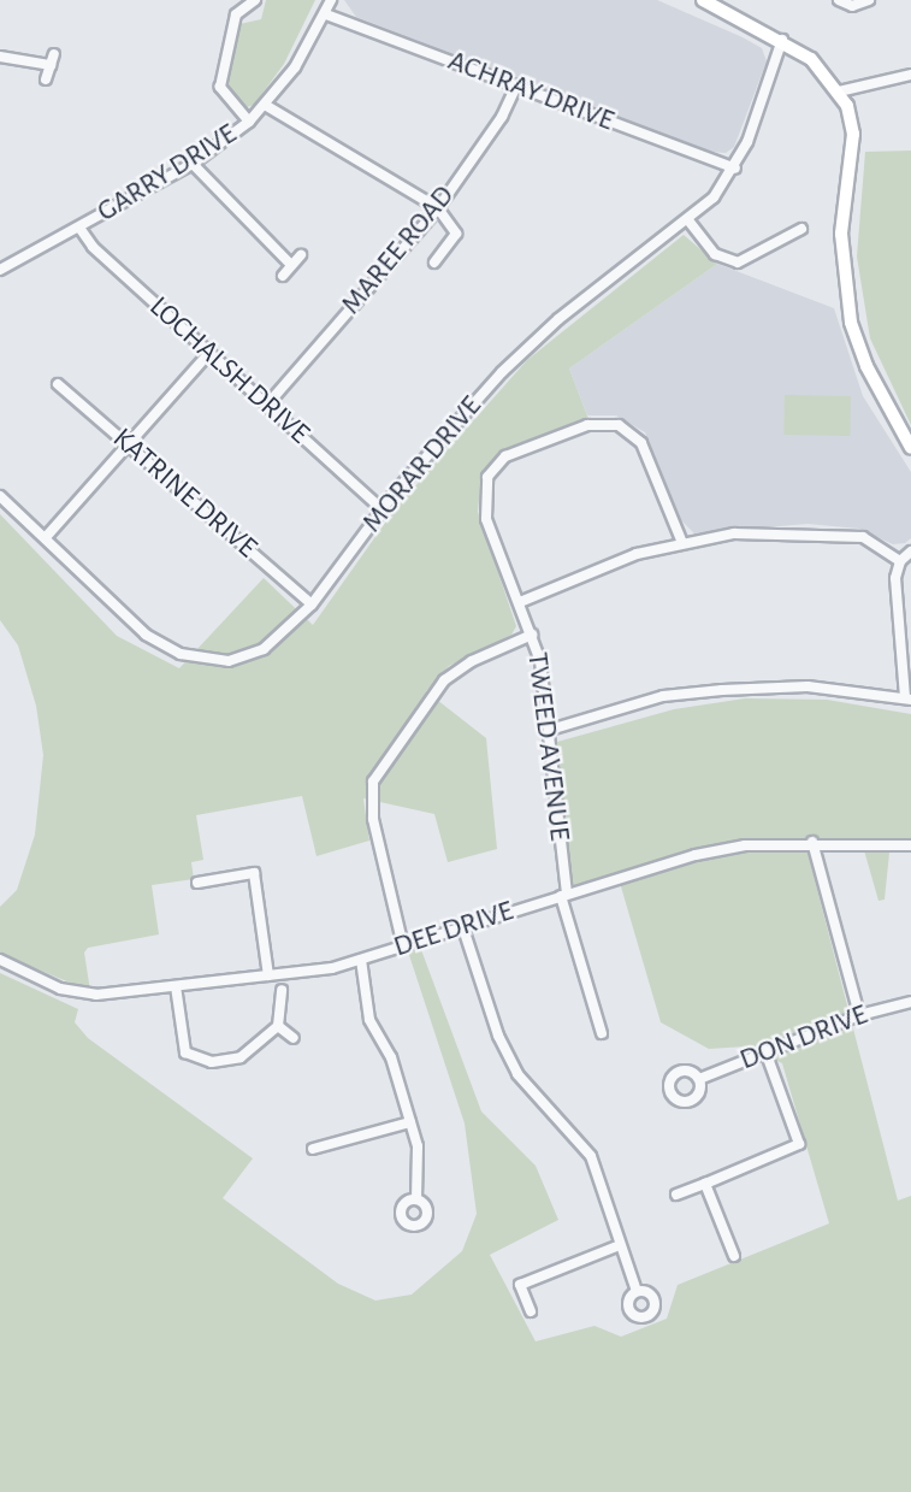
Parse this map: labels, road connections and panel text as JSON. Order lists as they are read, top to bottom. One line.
{"streets":{"street":["ACHRAY DRIVE","GARRY DRIVE","MAREE ROAD","LOCHALSH DRIVE","MORAR DRIVE","KATRINE DRIVE","TWEED AVENUE","DEE DRIVE","DON DRIVE"]},"crossings":[["ACHRAY DRIVE","GARRY DRIVE"],["ACHRAY DRIVE","MAREE ROAD"],["ACHRAY DRIVE","MORAR DRIVE"],["GARRY DRIVE","LOCHALSH DRIVE"],["MAREE ROAD","LOCHALSH DRIVE"],["LOCHALSH DRIVE","MORAR DRIVE"],["MORAR DRIVE","KATRINE DRIVE"],["TWEED AVENUE","DEE DRIVE"]]}
